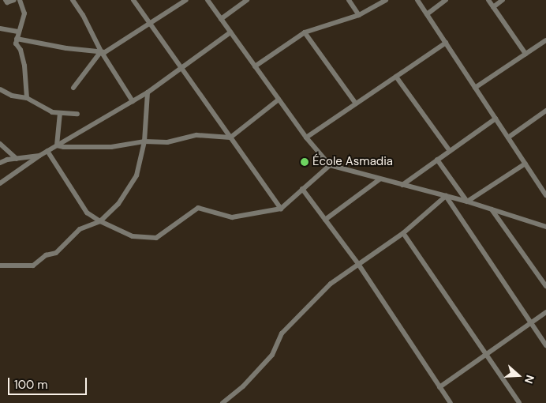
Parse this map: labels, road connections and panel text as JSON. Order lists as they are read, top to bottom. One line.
{"places":["École Asmadia"],"scale_bar":"100 m","north":"right"}
